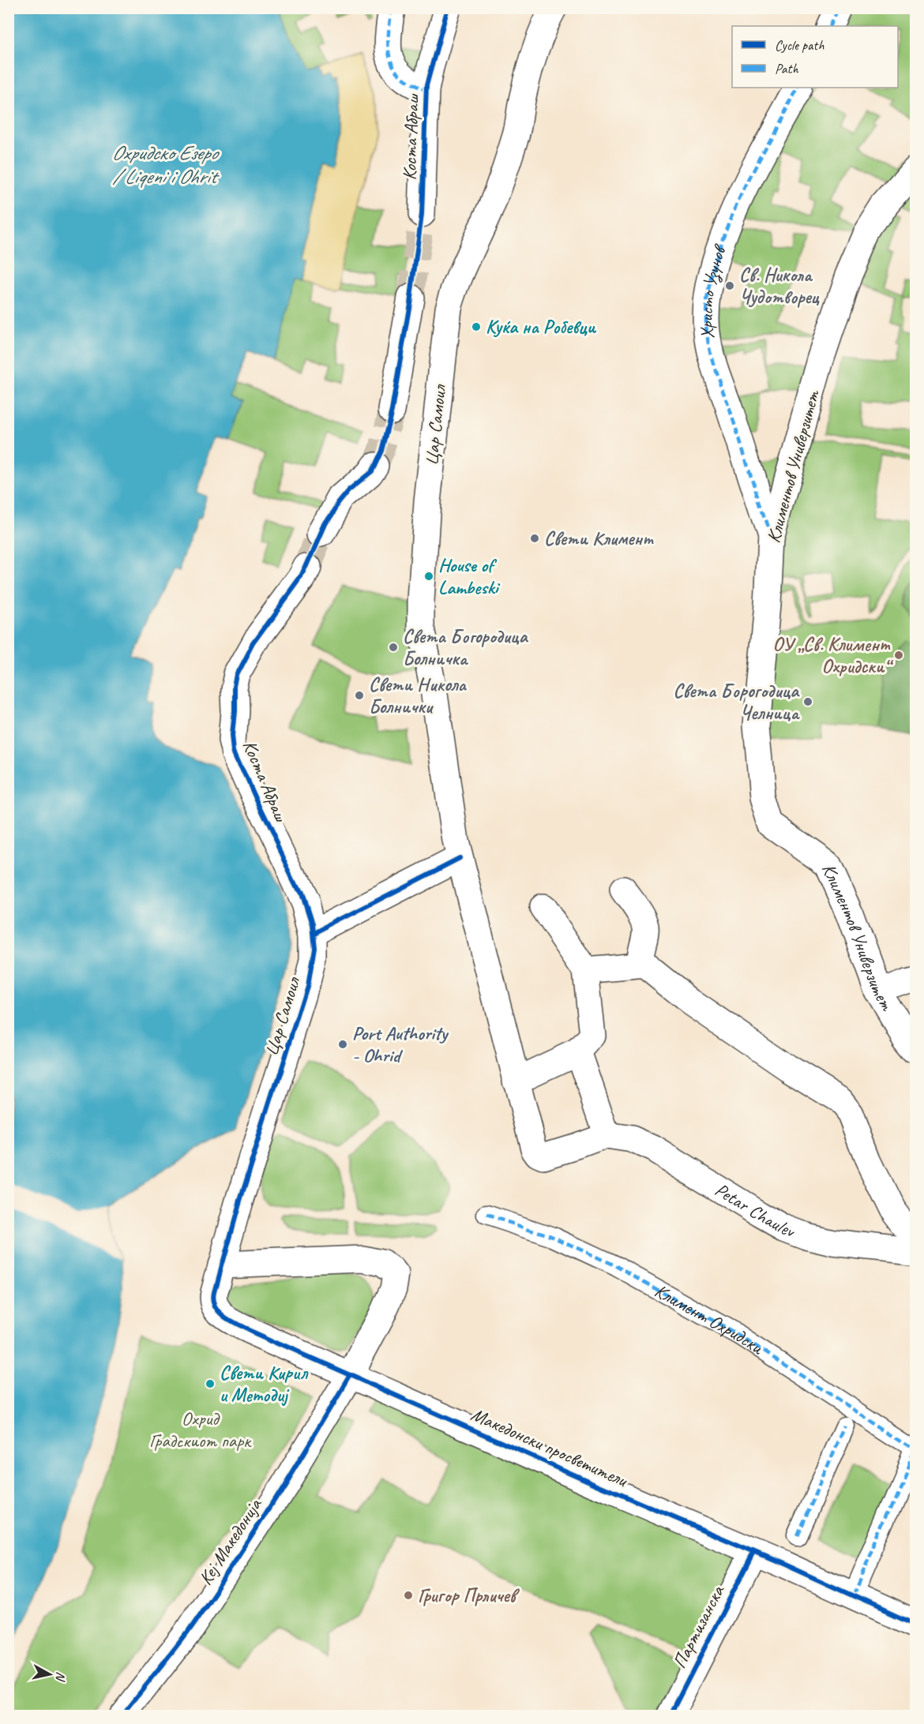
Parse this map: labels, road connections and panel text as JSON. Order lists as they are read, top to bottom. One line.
{"streets":{"street":["Коста Абраш","Христо Узунов","Цар Самоил","Климентов Универзитет","Petar Chaulev","Климент Охридски","Македонски просветители","Кеј Македонија","Партизанска"]},"crossings":[["Коста Абраш","Цар Самоил"],["Христо Узунов","Климентов Универзитет"],["Цар Самоил","Petar Chaulev"],["Цар Самоил","Македонски просветители"],["Македонски просветители","Кеј Македонија"],["Македонски просветители","Партизанска"]],"water":["Охридско Езеро / Liqeni i Ohrit"],"parks":["Охрид Градскиот парк"],"places":["Св. Никола Чудотворец","Куќа на Робевци","Свети Климент","House of Lambeski","Света Богородица Болничка","ОУ „Св. Климент Охридски“","Свети Никола Болнички","Света Борогодица Челница","Port Authority - Ohrid","Свети Кирил и Методиј","Григор Прличев"],"legend":["Cycle path","Path"],"north":"right"}
